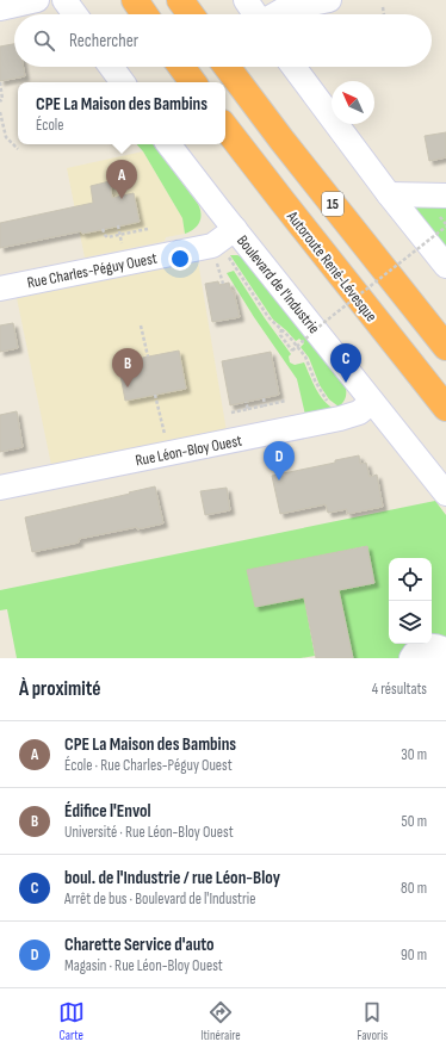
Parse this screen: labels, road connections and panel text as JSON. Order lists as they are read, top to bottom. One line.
{"streets":{"highway":["15","Autoroute René-Lévesque"],"street":["Rue Charles-Péguy Ouest","Boulevard de l'Industrie","Rue Léon-Bloy Ouest"]},"crossings":[["Rue Charles-Péguy Ouest","Boulevard de l'Industrie"],["Boulevard de l'Industrie","Rue Léon-Bloy Ouest"]],"north":"top left","page":{"search":"Rechercher","popup":["CPE La Maison des Bambins","École"],"pins":["A","C","B","D"],"heading":["À proximité","4 résultats"],"list":[{"mark":"A","name":"CPE La Maison des Bambins","note":"École · Rue Charles-Péguy Ouest","value":"30 m"},{"mark":"B","name":"Édifice l'Envol","note":"Université · Rue Léon-Bloy Ouest","value":"50 m"},{"mark":"C","name":"boul. de l'Industrie / rue Léon-Bloy","note":"Arrêt de bus · Boulevard de l'Industrie","value":"80 m"},{"mark":"D","name":"Charette Service d'auto","note":"Magasin · Rue Léon-Bloy Ouest","value":"90 m"}],"nav":["Carte","Itinéraire","Favoris"]}}
